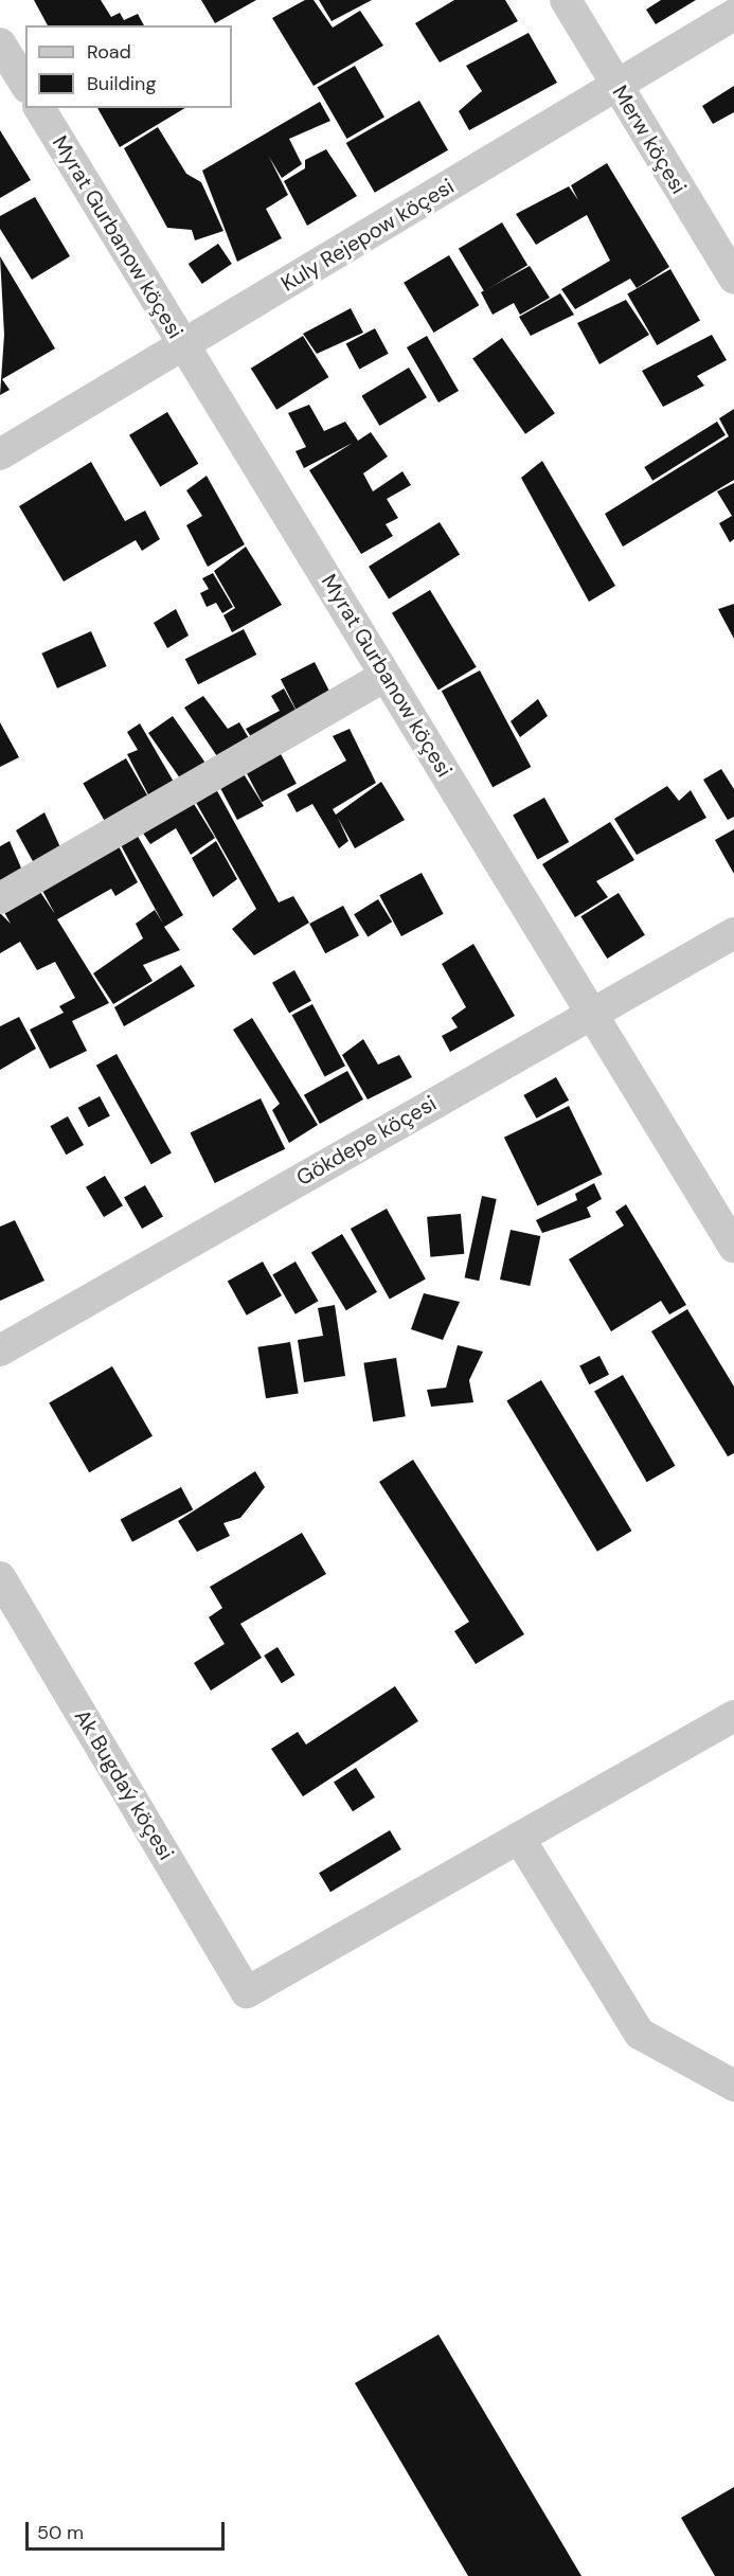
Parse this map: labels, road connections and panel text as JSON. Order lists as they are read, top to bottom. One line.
{"streets":{"street":["Merw köçesi","Kuly Rejepow köçesi","Myrat Gurbanow köçesi","Gökdepe köçesi","Ak Bugdaý köçesi"]},"crossings":[["Merw köçesi","Kuly Rejepow köçesi"],["Kuly Rejepow köçesi","Myrat Gurbanow köçesi"],["Myrat Gurbanow köçesi","Gökdepe köçesi"]],"legend":["Road","Building"],"scale_bar":"50 m"}
